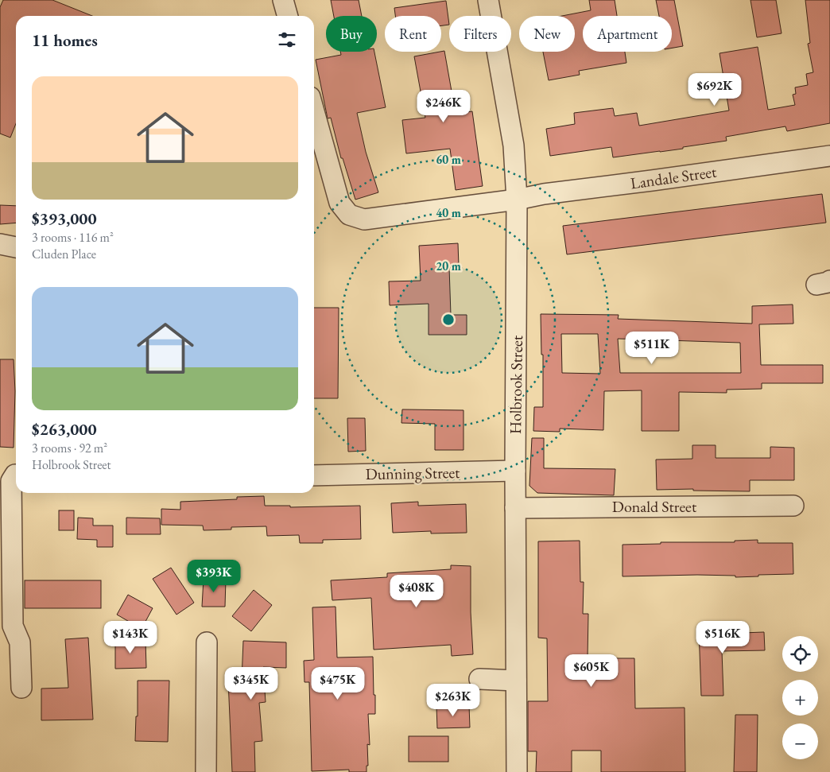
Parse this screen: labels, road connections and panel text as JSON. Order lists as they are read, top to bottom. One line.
{"streets":{"street":["Landale Street","Holbrook Street","Dunning Street","Donald Street"]},"crossings":[["Landale Street","Holbrook Street"],["Holbrook Street","Dunning Street"],["Holbrook Street","Donald Street"]],"page":{"chip":["Buy","Rent","Filters","New","Apartment"],"heading":"11 homes","list":[{"name":"$393,000","note":"3 rooms · 116 m² · Cluden Place"},{"name":"$263,000","note":"3 rooms · 92 m² · Holbrook Street"}],"price":["$692K","$246K","$511K","$393K","$408K","$143K","$516K","$605K","$345K","$475K","$263K"],"map_buttons":["+","−"]},"rings":["60 m","40 m","20 m"]}
